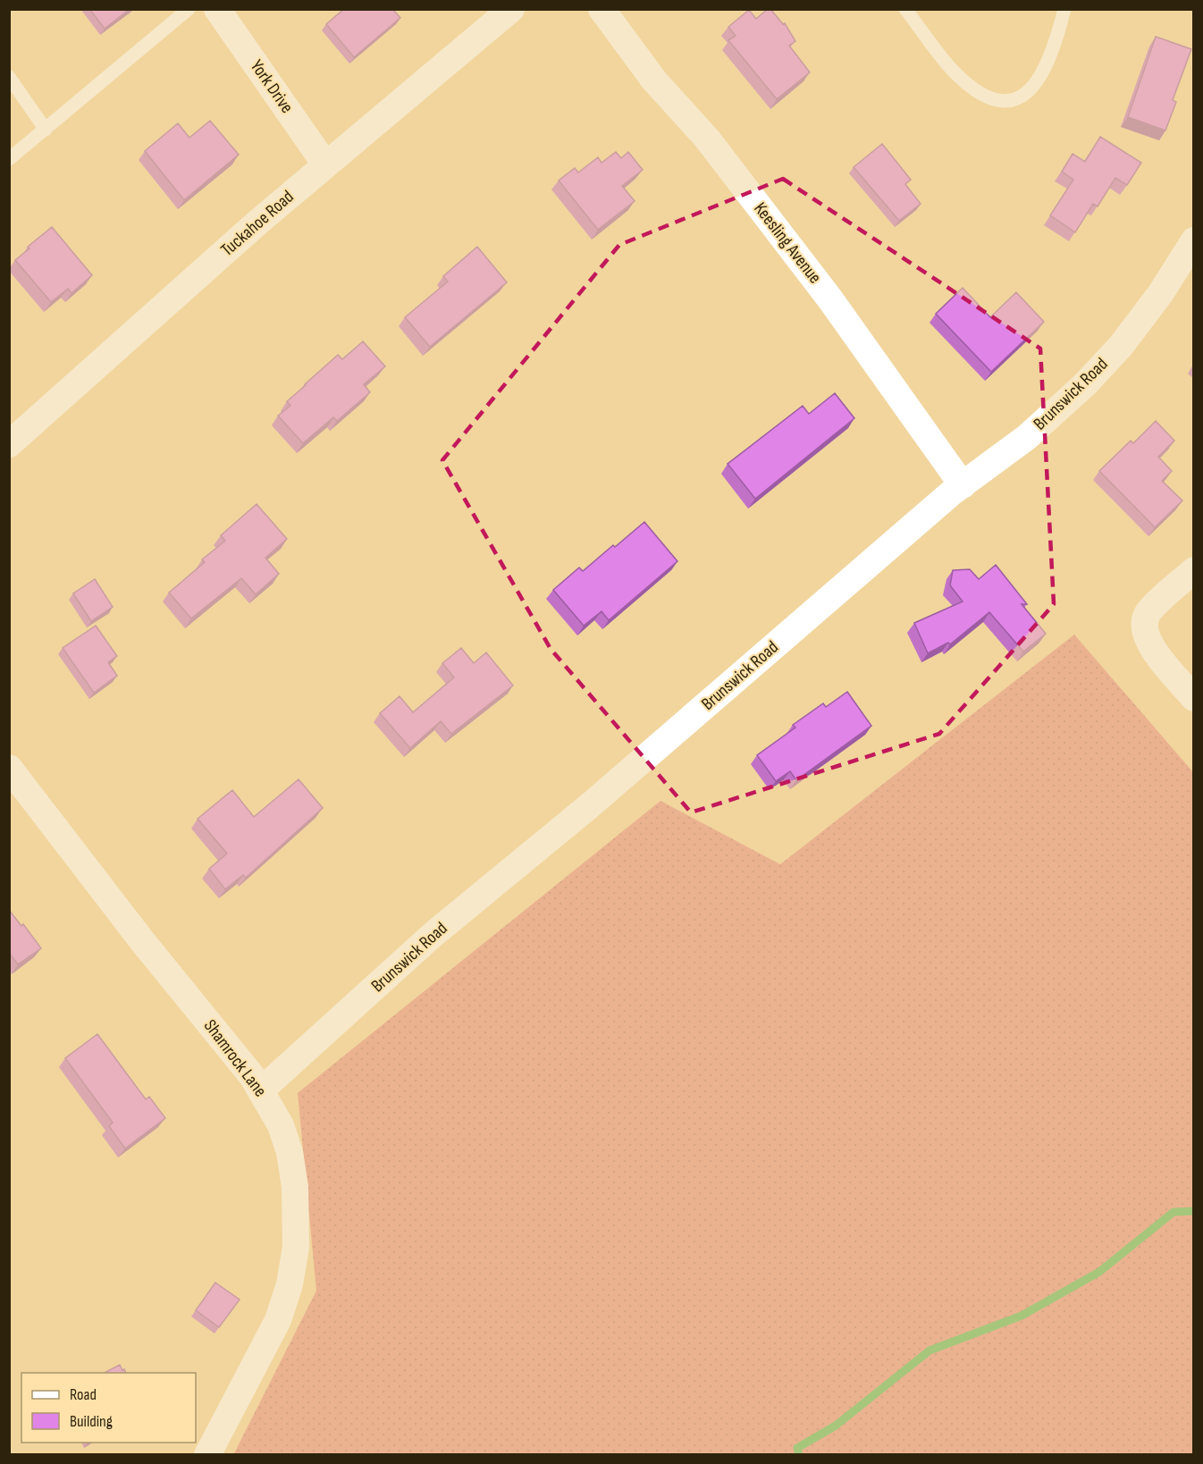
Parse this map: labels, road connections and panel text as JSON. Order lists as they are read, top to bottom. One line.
{"streets":{"street":["York Drive","Tuckahoe Road","Keesling Avenue","Brunswick Road","Shamrock Lane"]},"crossings":[["York Drive","Tuckahoe Road"],["Keesling Avenue","Brunswick Road"],["Brunswick Road","Shamrock Lane"]],"legend":["Road","Building"]}
